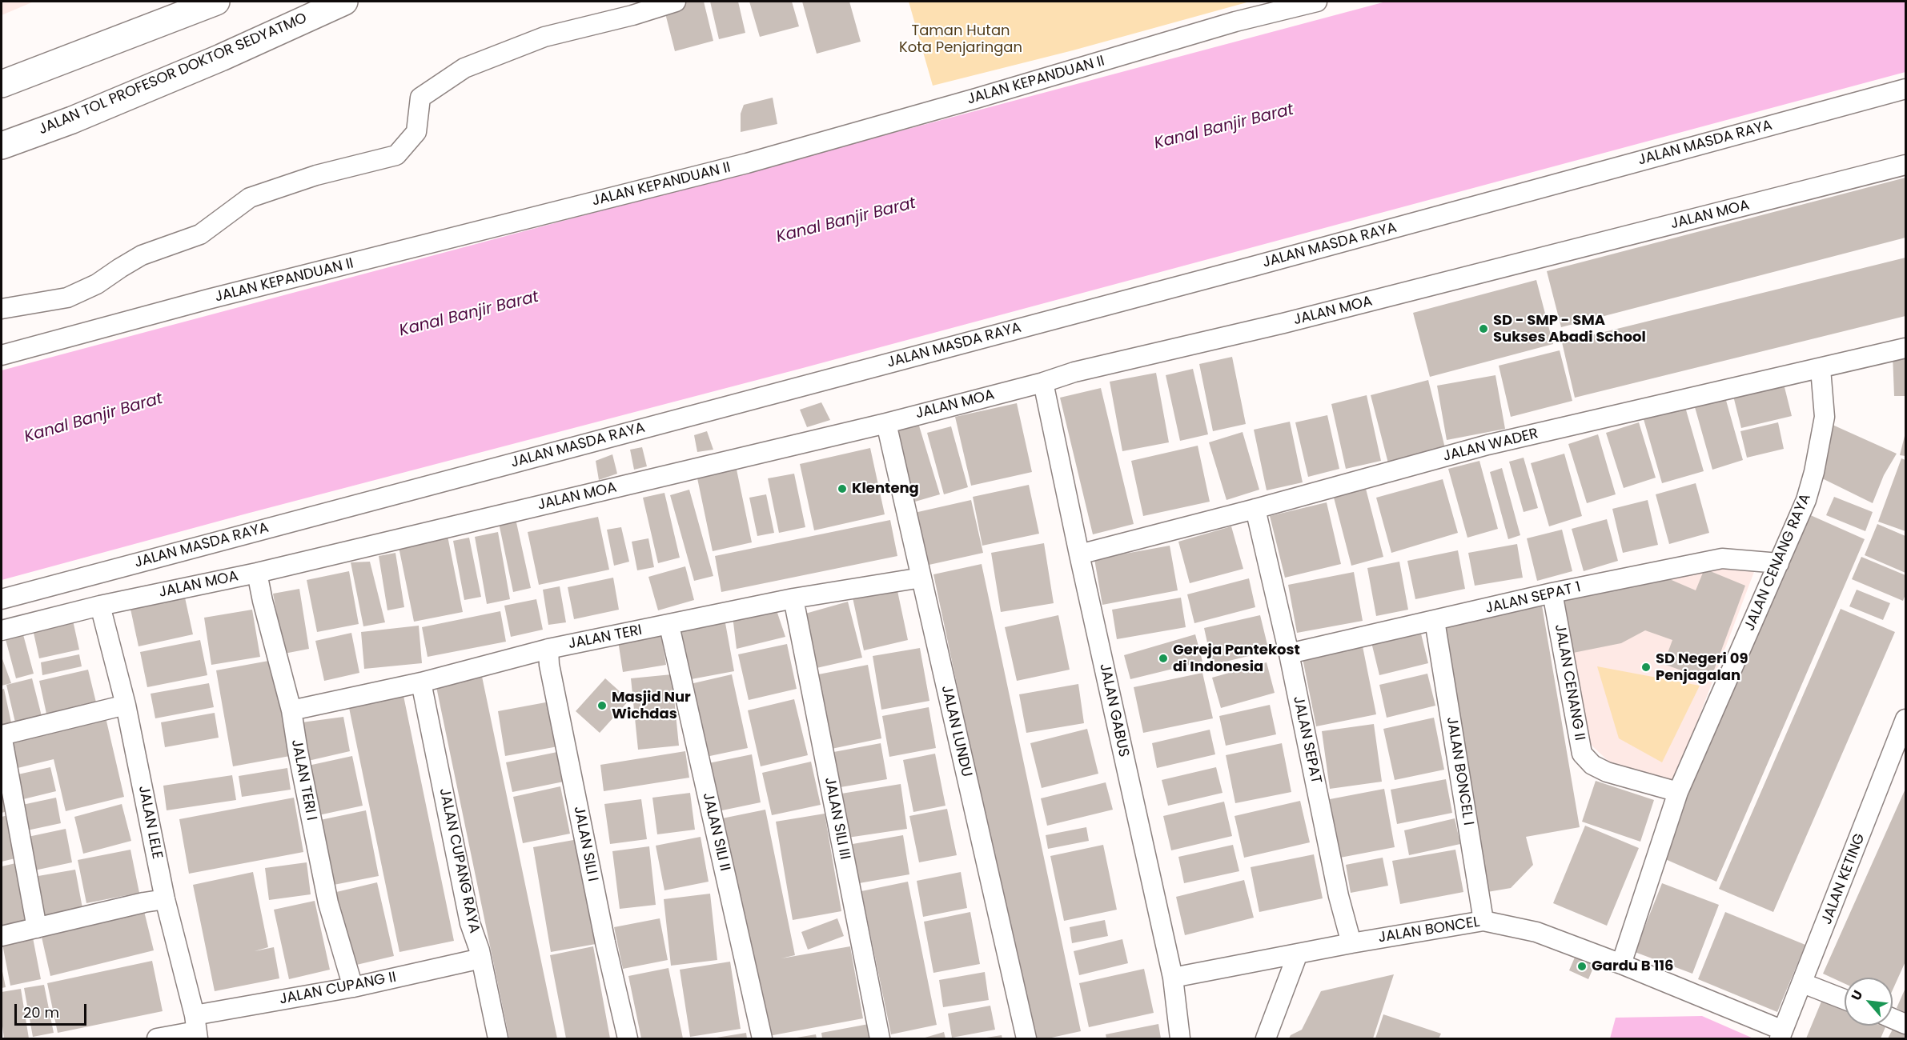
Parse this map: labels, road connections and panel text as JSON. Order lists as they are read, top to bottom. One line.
{"streets":{"highway":["JALAN TOL PROFESOR DOKTOR SEDYATMO"],"street":["JALAN KEPANDUAN II","JALAN MASDA RAYA","JALAN MOA","JALAN WADER","JALAN CENANG RAYA","JALAN SEPAT 1","JALAN TERI","JALAN CENANG II","JALAN GABUS","JALAN LUNDU","JALAN SEPAT","JALAN BONCEL I","JALAN TERI I","JALAN SILI III","JALAN LELE","JALAN SILI II","JALAN SILI I","JALAN CUPANG RAYA","JALAN KETING","JALAN BONCEL","JALAN CUPANG II"]},"crossings":[["JALAN MOA","JALAN GABUS"],["JALAN MOA","JALAN LUNDU"],["JALAN MOA","JALAN TERI I"],["JALAN MOA","JALAN LELE"],["JALAN WADER","JALAN CENANG RAYA"],["JALAN WADER","JALAN GABUS"],["JALAN WADER","JALAN SEPAT"],["JALAN CENANG RAYA","JALAN SEPAT 1"],["JALAN CENANG RAYA","JALAN CENANG II"],["JALAN CENANG RAYA","JALAN BONCEL"],["JALAN SEPAT 1","JALAN CENANG II"],["JALAN SEPAT 1","JALAN SEPAT"],["JALAN SEPAT 1","JALAN BONCEL I"],["JALAN TERI","JALAN LUNDU"],["JALAN TERI","JALAN TERI I"],["JALAN TERI","JALAN SILI III"],["JALAN TERI","JALAN SILI II"],["JALAN TERI","JALAN SILI I"],["JALAN TERI","JALAN CUPANG RAYA"],["JALAN GABUS","JALAN BONCEL"],["JALAN SEPAT","JALAN BONCEL"],["JALAN BONCEL I","JALAN BONCEL"],["JALAN TERI I","JALAN CUPANG II"],["JALAN LELE","JALAN CUPANG II"],["JALAN CUPANG RAYA","JALAN CUPANG II"],["JALAN KETING","JALAN BONCEL"]],"water":["Kanal Banjir Barat"],"parks":["Taman Hutan Kota Penjaringan"],"places":["SD - SMP - SMA Sukses Abadi School","Klenteng","Gereja Pantekost di Indonesia","SD Negeri 09 Penjagalan","Masjid Nur Wichdas","Gardu B 116"],"scale_bar":"20 m","north":"top left"}
